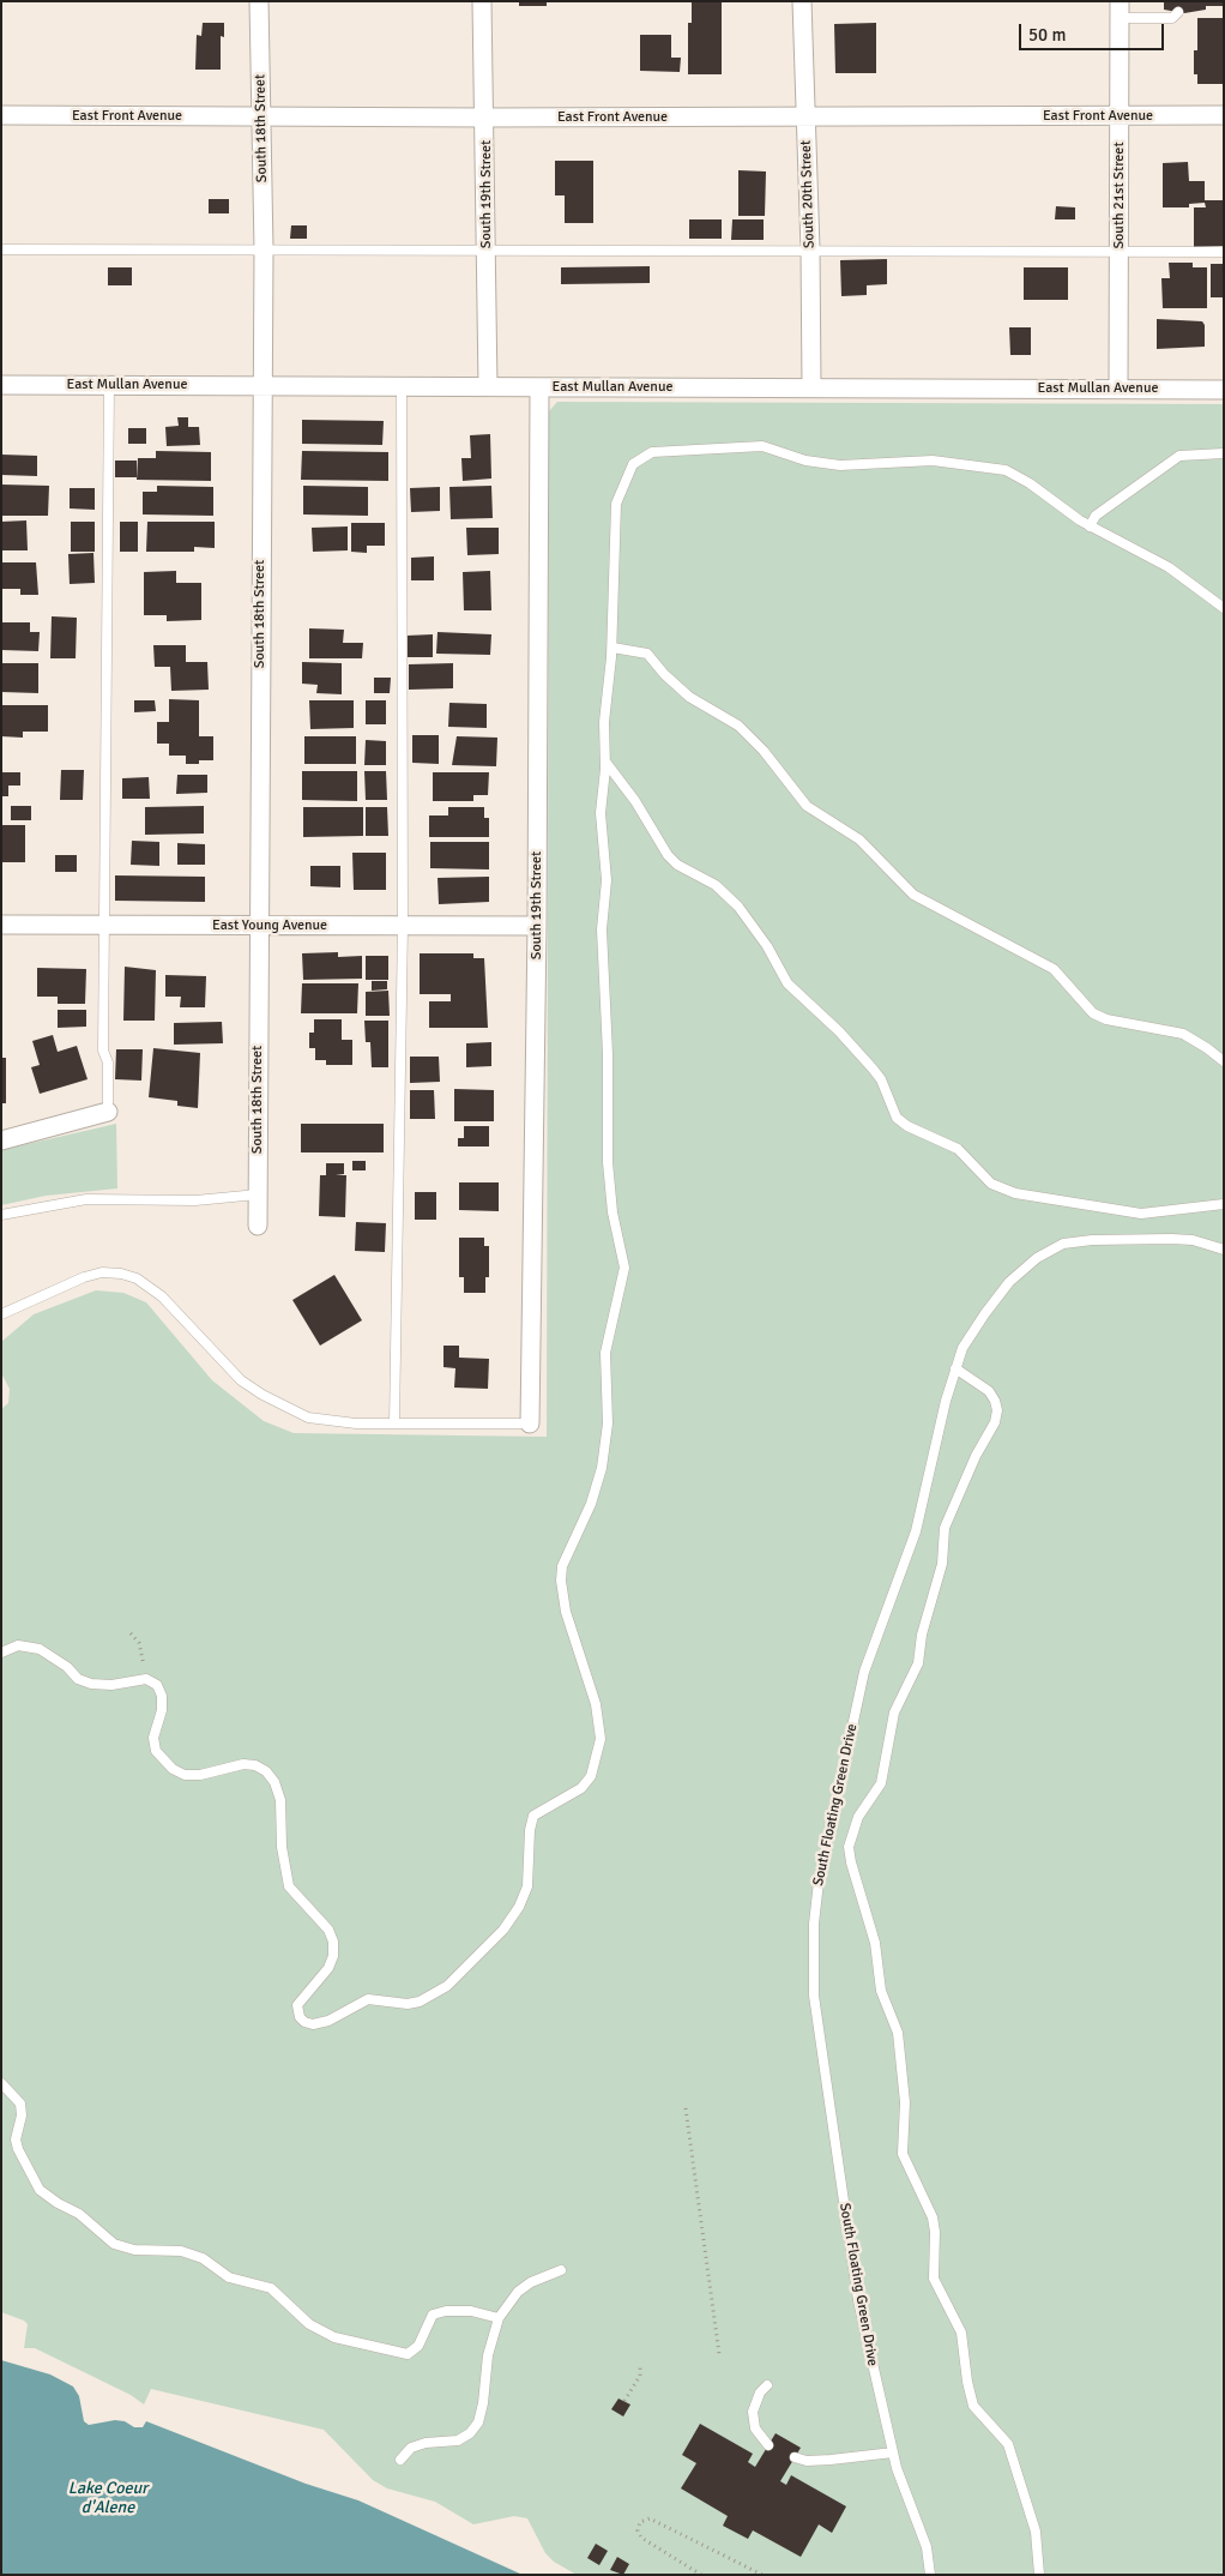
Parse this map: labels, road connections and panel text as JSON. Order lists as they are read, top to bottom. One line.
{"streets":{"street":["East Front Avenue","South 18th Street","South 19th Street","South 20th Street","South 21st Street","East Mullan Avenue","East Young Avenue"],"lane":["South Floating Green Drive"]},"crossings":[["East Front Avenue","South 18th Street"],["East Front Avenue","South 19th Street"],["East Front Avenue","South 20th Street"],["East Front Avenue","South 21st Street"],["South 18th Street","East Mullan Avenue"],["South 18th Street","East Young Avenue"],["South 19th Street","East Mullan Avenue"],["South 19th Street","East Young Avenue"],["South 20th Street","East Mullan Avenue"],["South 21st Street","East Mullan Avenue"]],"water":["Lake Coeur d'Alene"],"scale_bar":"50 m"}
